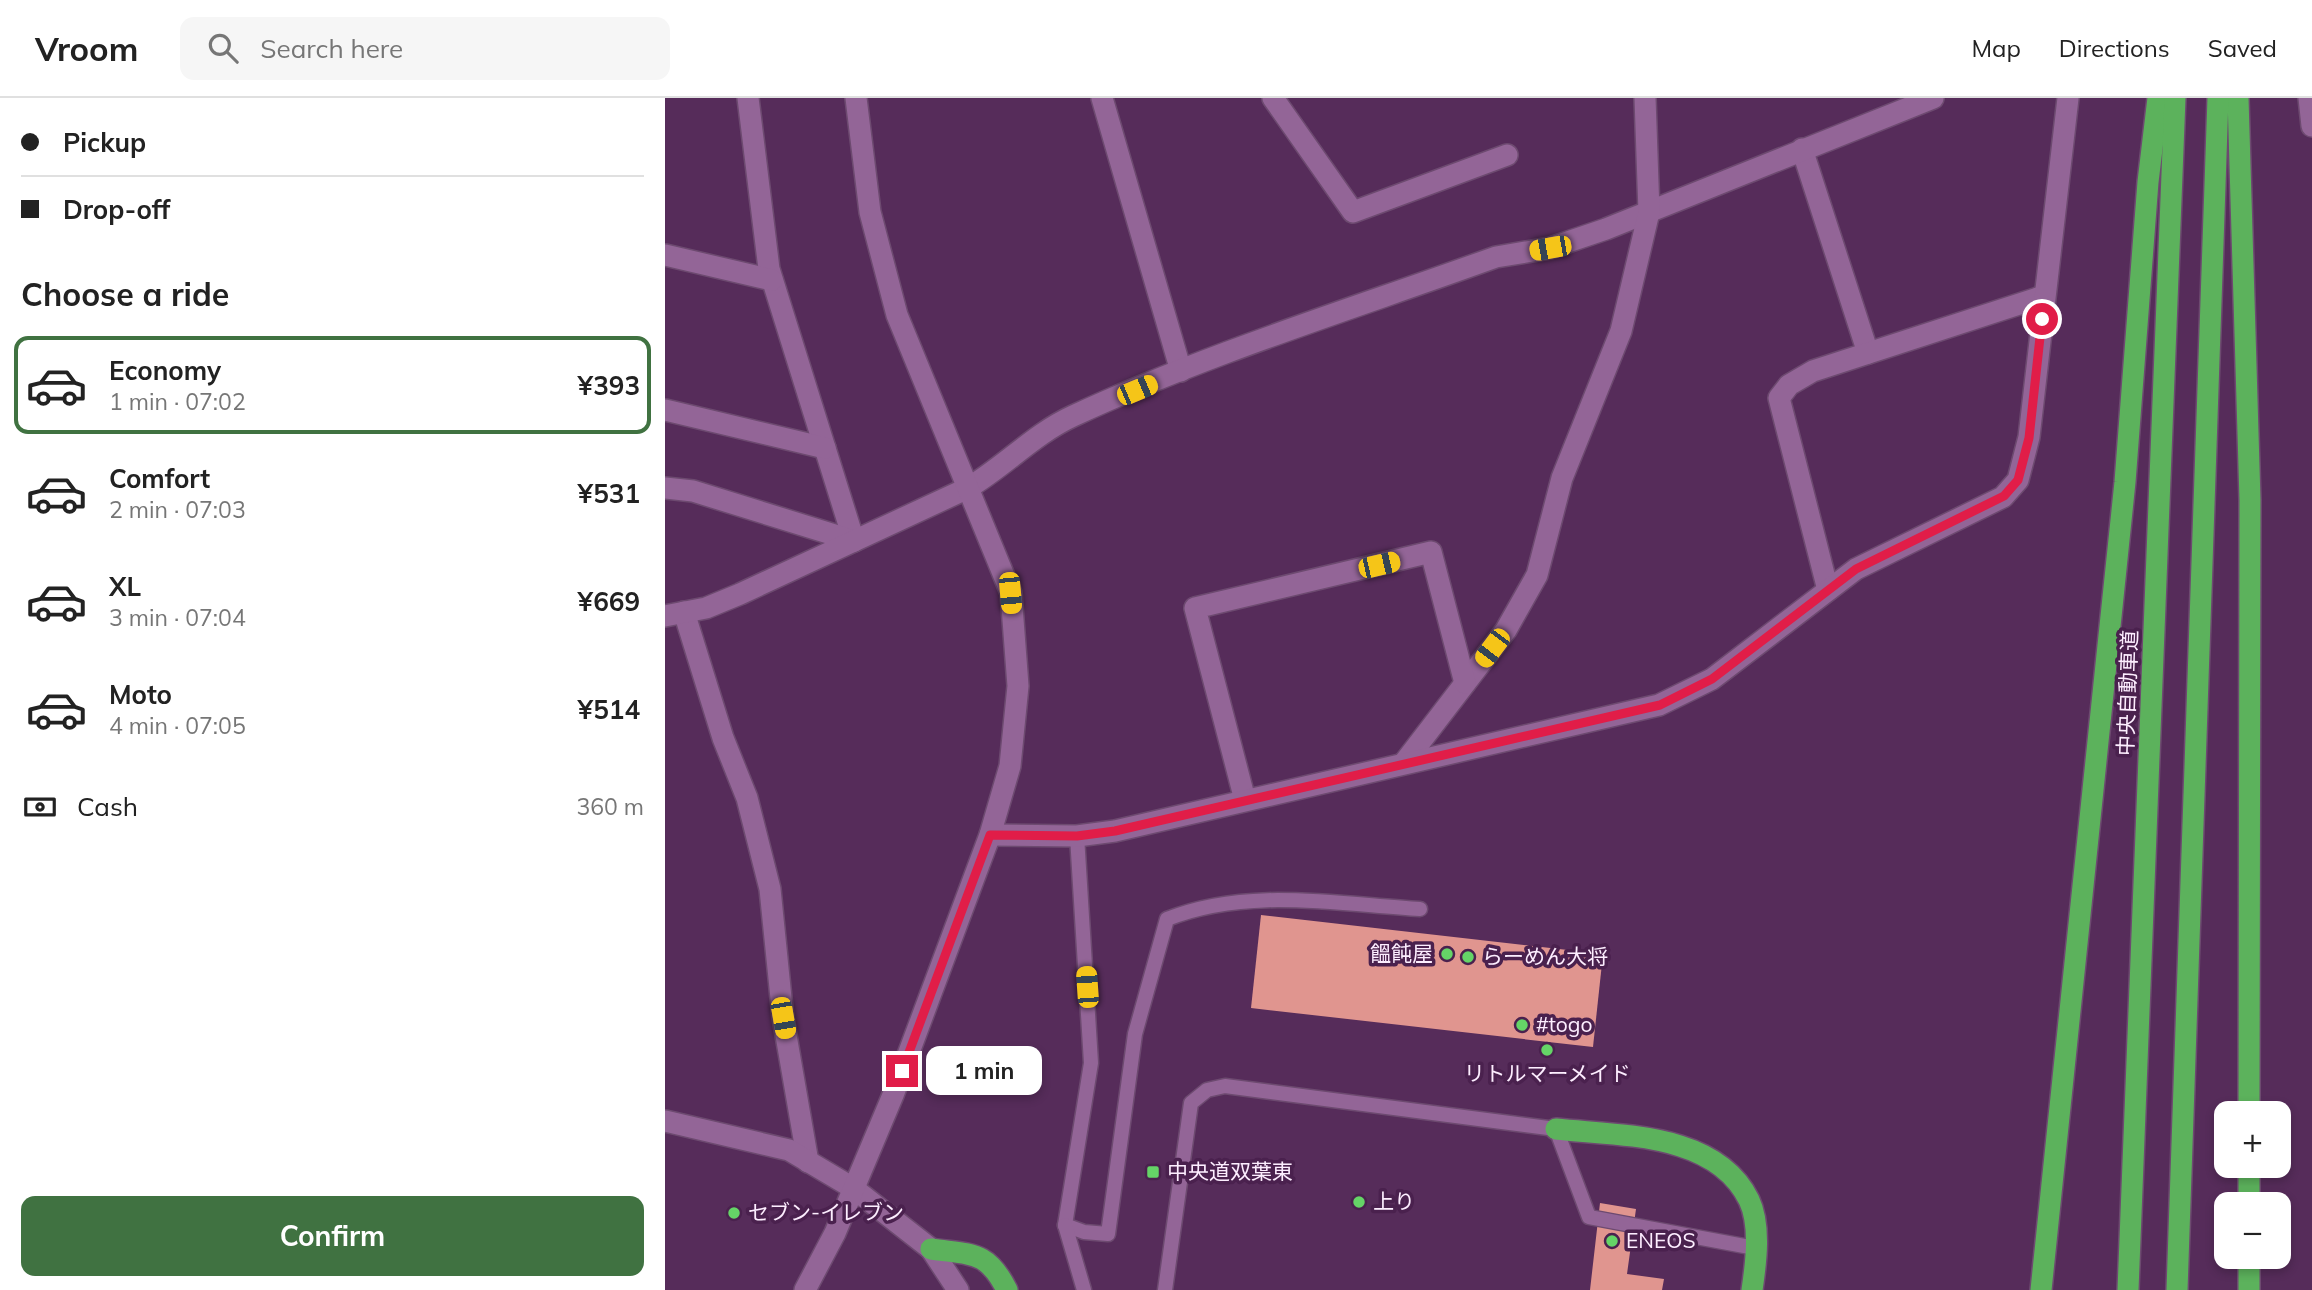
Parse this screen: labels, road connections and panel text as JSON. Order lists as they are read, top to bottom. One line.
{"streets":{"highway":["中央自動車道"]},"places":{"other":["饂飩屋","らーめん大将","#togo","リトルマーメイド","上り","セブン-イレブン","ENEOS"],"transit":["中央道双葉東"]},"page":{"header":"Vroom","search":"Search here","nav":["Map","Directions","Saved"],"banner":["Pickup","Drop-off"],"heading":"Choose a ride","list":[{"name":"Economy","note":"1 min · 07:02","value":"¥393"},{"name":"Comfort","note":"2 min · 07:03","value":"¥531"},{"name":"XL","note":"3 min · 07:04","value":"¥669"},{"name":"Moto","note":"4 min · 07:05","value":"¥514"}],"pay":["Cash","360 m"],"bubble":"1 min","map_buttons":["+","−"],"buttons":"Confirm"}}
